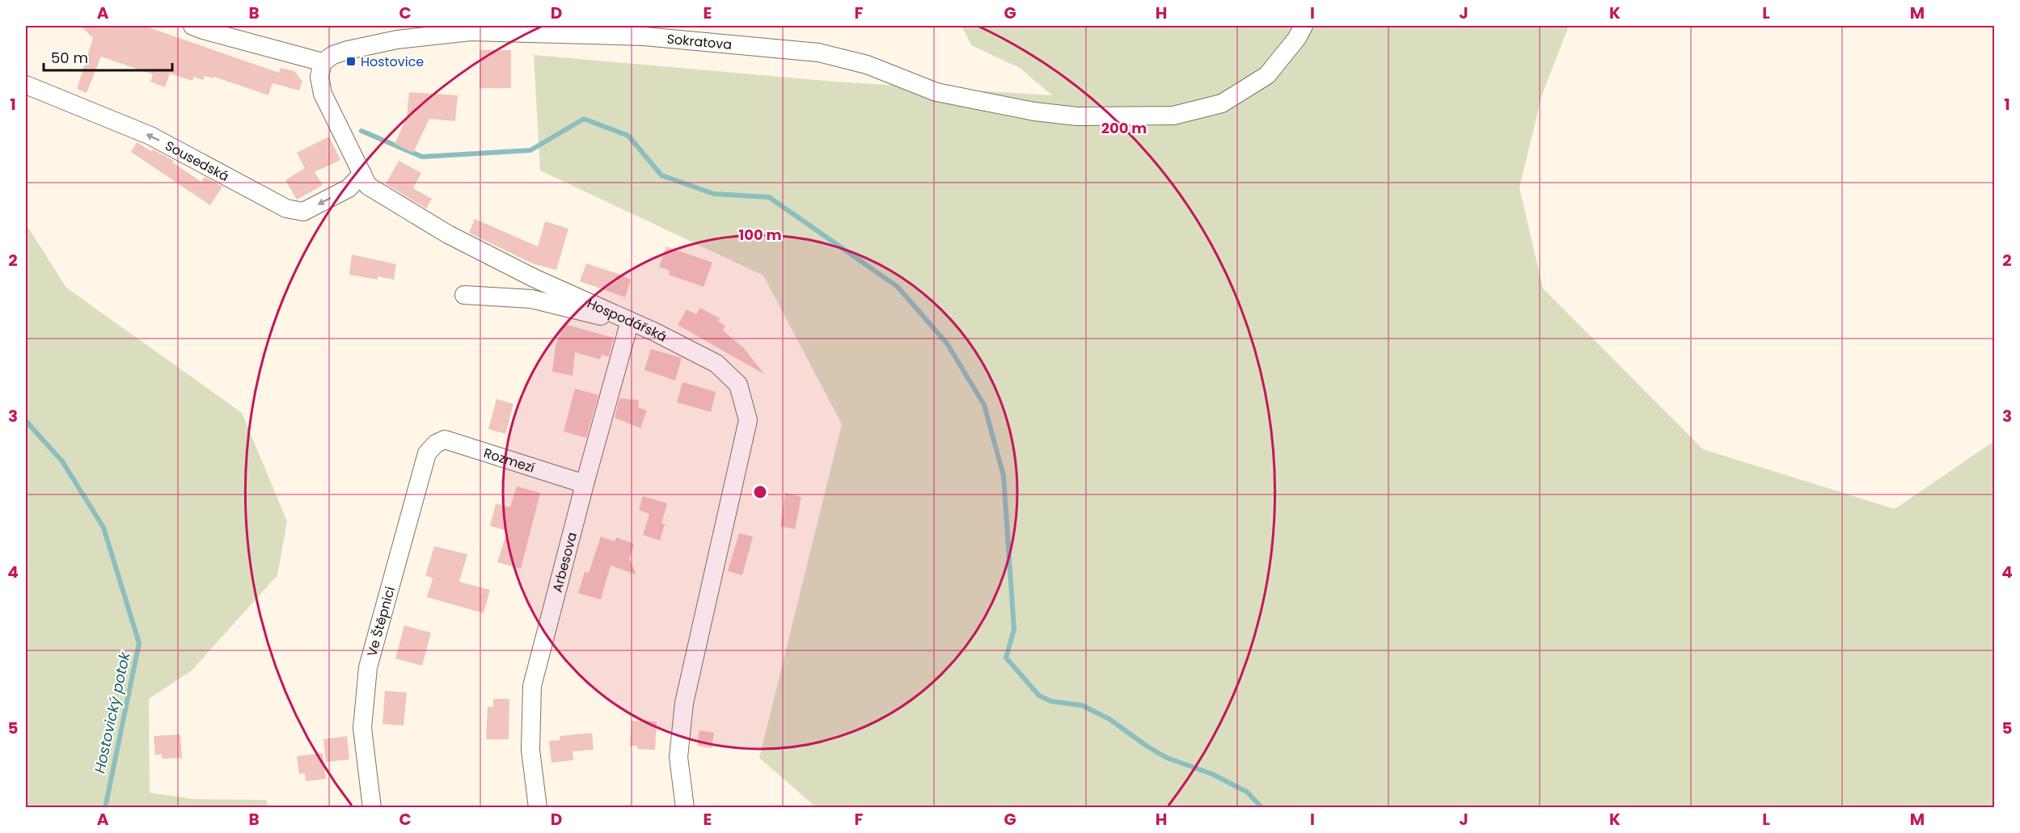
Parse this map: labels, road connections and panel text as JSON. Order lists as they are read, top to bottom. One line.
{"streets":{"street":["Sokratova","Sousedská","Hospodářská","Rozmezí","Arbesova","Ve Štěpnici"]},"crossings":[["Sokratova","Hospodářská"],["Sousedská","Hospodářská"],["Hospodářská","Arbesova"],["Rozmezí","Arbesova"],["Rozmezí","Ve Štěpnici"]],"water":["Hostovický potok"],"places":{"transit":["Hostovice"]},"scale_bar":"50 m","grid":{"columns":["A","B","C","D","E","F","G","H","I","J","K","L","M"],"rows":["1","2","3","4","5"]},"rings":["200 m","100 m"]}
